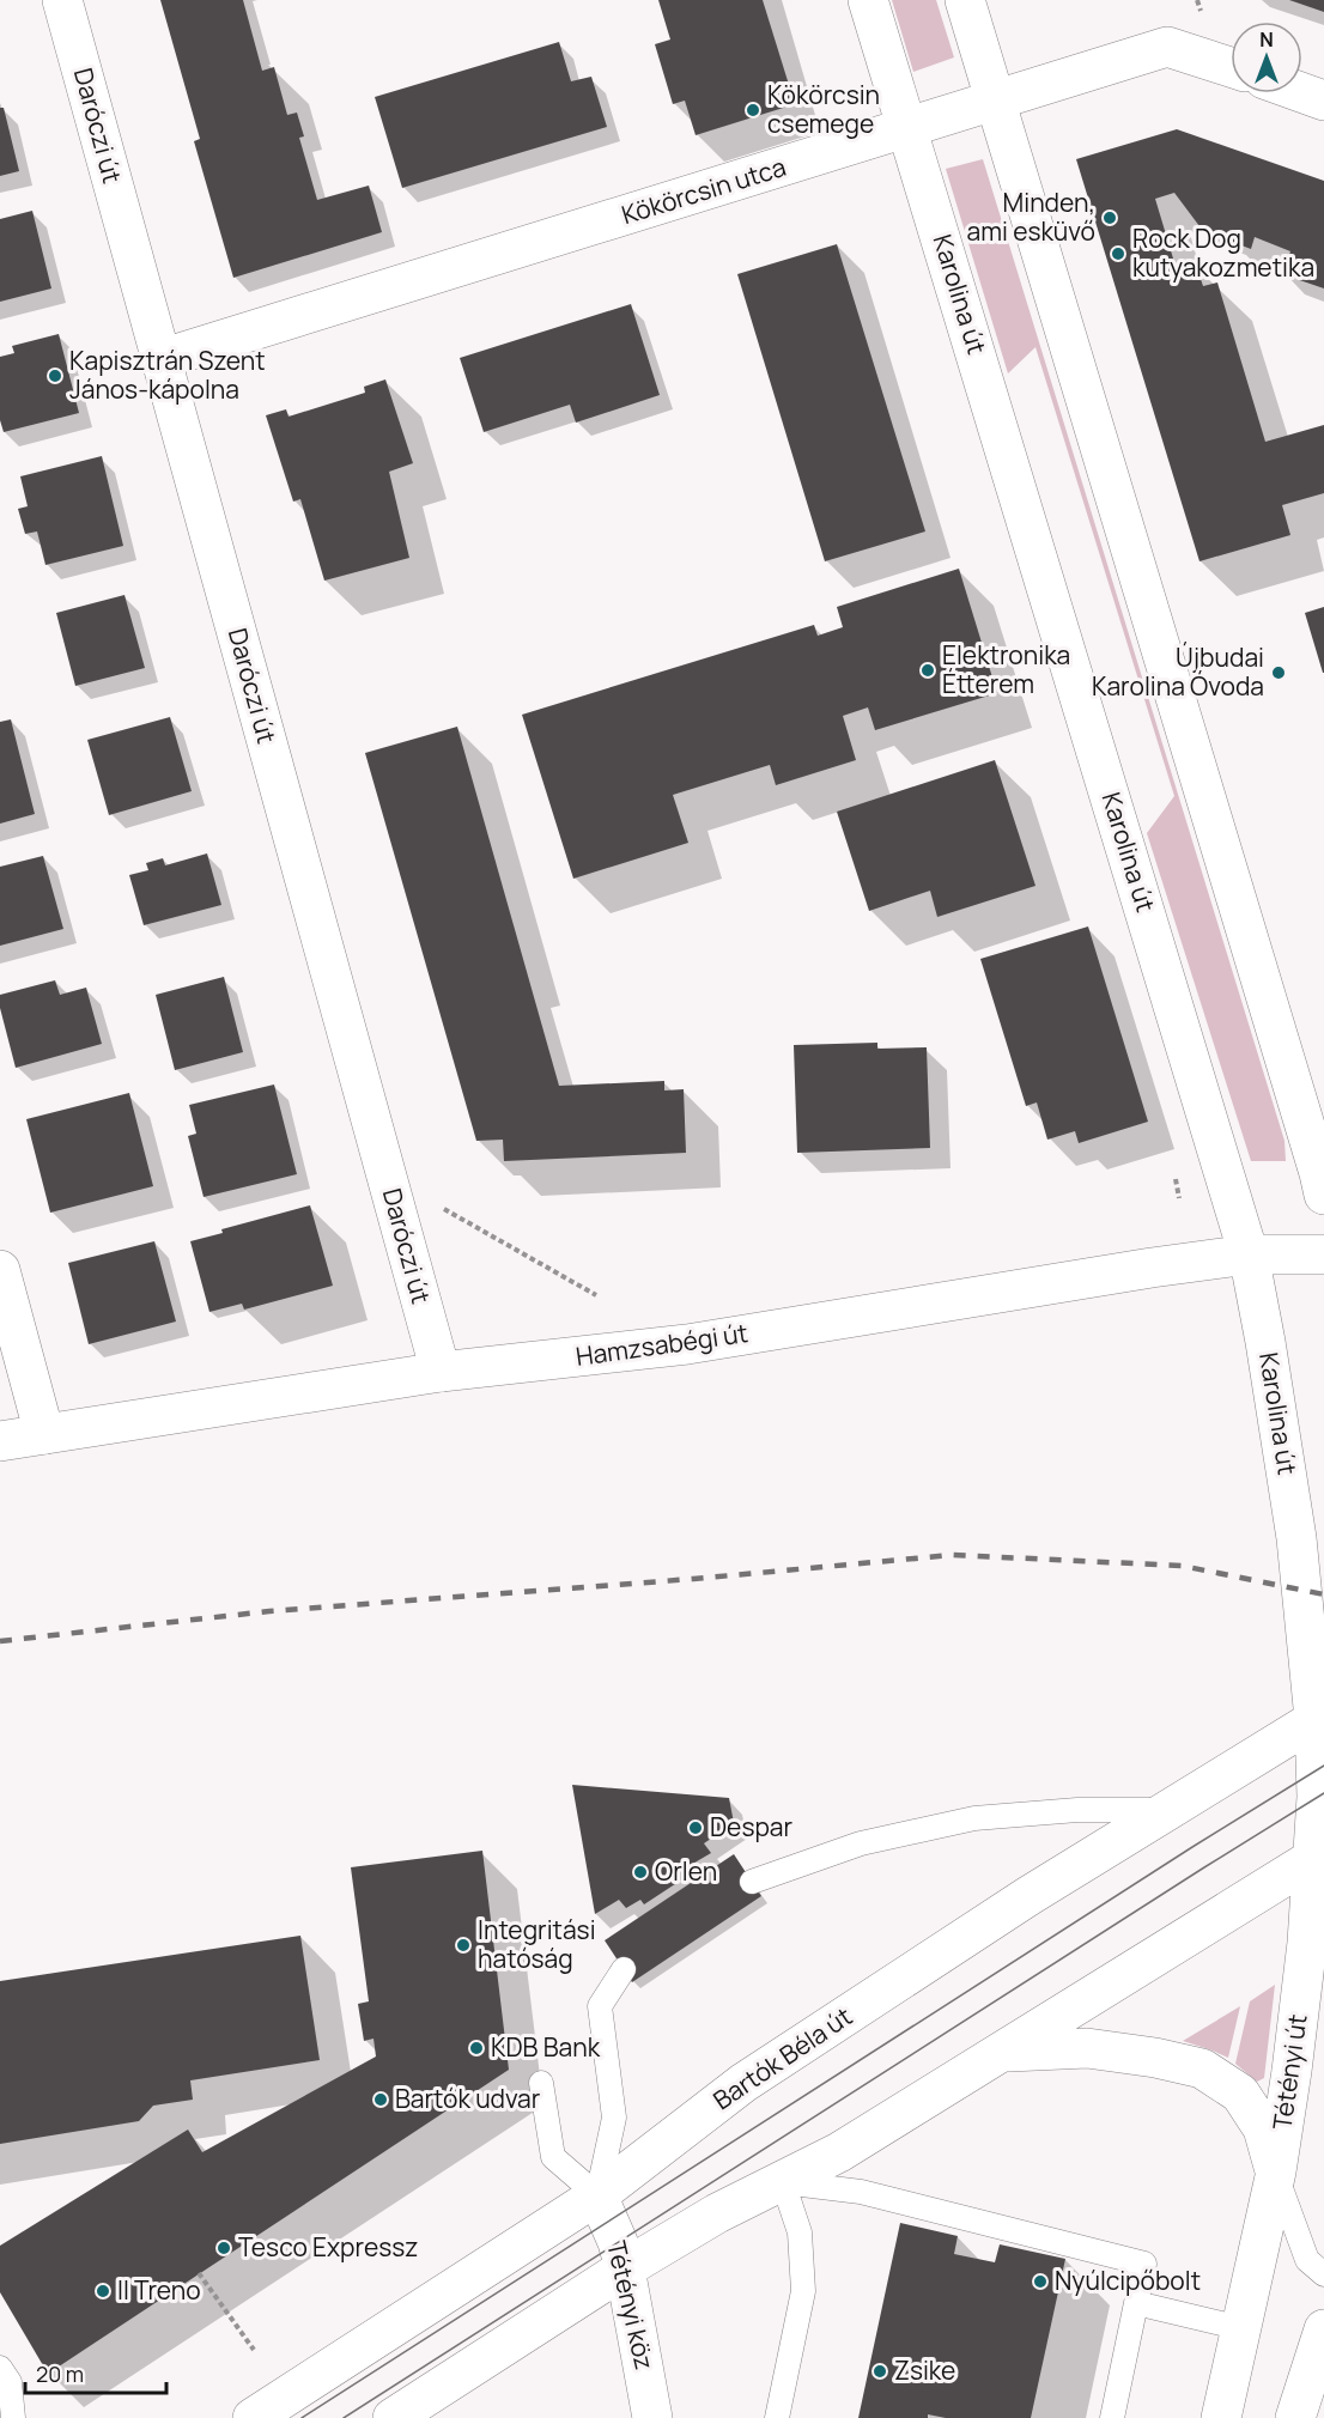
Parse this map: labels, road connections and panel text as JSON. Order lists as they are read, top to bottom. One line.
{"streets":{"street":["Daróczi út","Kökörcsin utca","Karolina út","Hamzsabégi út","Bartók Béla út","Tétényi út","Tétényi köz"]},"crossings":[["Daróczi út","Kökörcsin utca"],["Daróczi út","Hamzsabégi út"],["Kökörcsin utca","Karolina út"],["Karolina út","Hamzsabégi út"],["Karolina út","Bartók Béla út"],["Bartók Béla út","Tétényi köz"]],"places":["Kökörcsin csemege","Minden, ami esküvő","Rock Dog kutyakozmetika","Kapisztrán Szent János-kápolna","Elektronika Étterem","Újbudai Karolina Óvoda","Despar","Orlen","Integritási hatóság","KDB Bank","Bartók udvar","Tesco Expressz","Nyúlcipőbolt","Il Treno","Zsike"],"scale_bar":"20 m","north":"top"}
